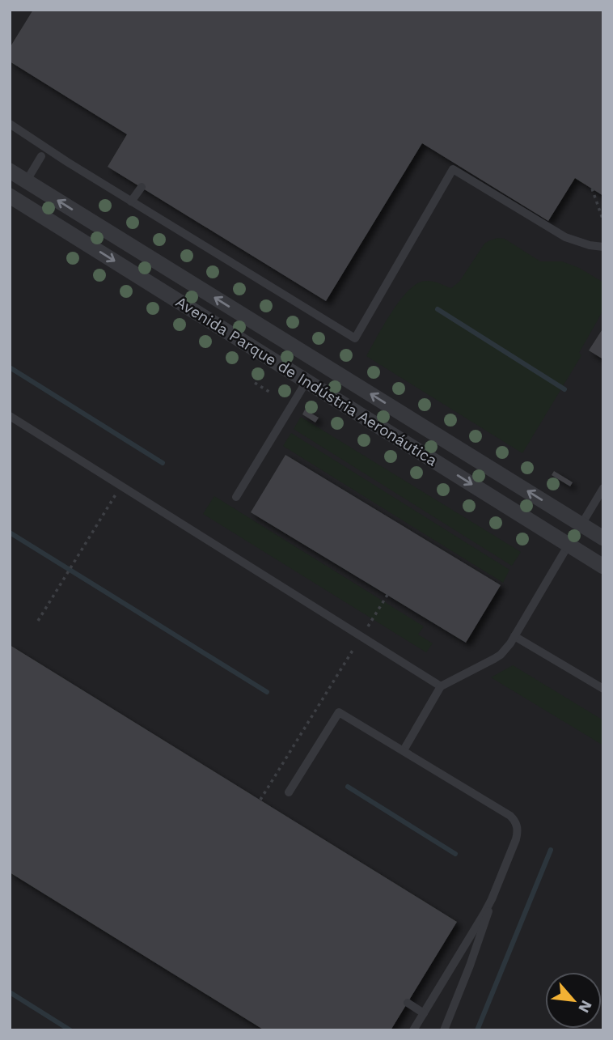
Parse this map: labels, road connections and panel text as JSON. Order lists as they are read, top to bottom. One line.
{"streets":{"street":["Avenida Parque de Indústria Aeronáutica"]},"north":"bottom right"}
